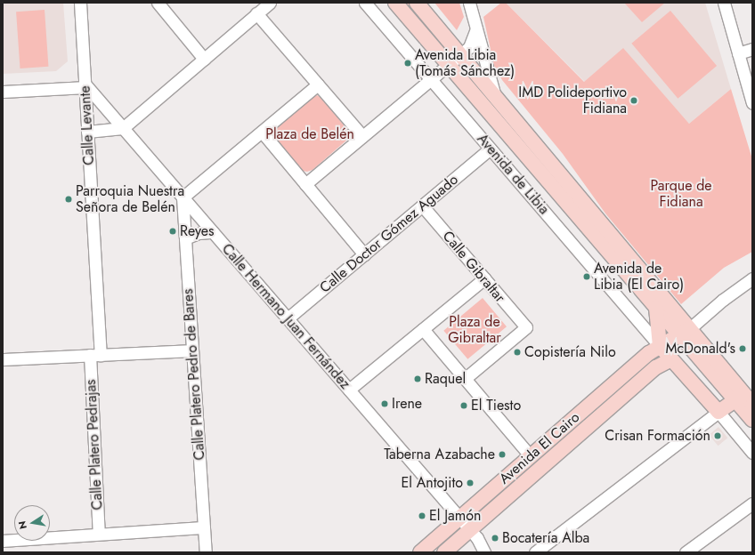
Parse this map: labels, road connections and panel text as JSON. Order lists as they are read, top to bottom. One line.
{"streets":{"main road":["Avenida de Libia","Avenida El Cairo"],"street":["Calle Levante","Calle Doctor Gómez Aguado","Calle Gibraltar","Calle Hermano Juan Fernández","Calle Platero Pedro de Bares","Calle Platero Pedrajas"]},"crossings":[["Calle Levante","Calle Hermano Juan Fernández"],["Calle Levante","Calle Platero Pedrajas"],["Avenida de Libia","Calle Doctor Gómez Aguado"],["Avenida de Libia","Avenida El Cairo"],["Calle Doctor Gómez Aguado","Calle Gibraltar"],["Calle Doctor Gómez Aguado","Calle Hermano Juan Fernández"],["Calle Hermano Juan Fernández","Calle Platero Pedro de Bares"],["Calle Hermano Juan Fernández","Avenida El Cairo"]],"parks":["Plaza de Belén","Parque de Fidiana","Plaza de Gibraltar"],"places":["Avenida Libia (Tomás Sánchez)","IMD Polideportivo Fidiana","Parroquia Nuestra Señora de Belén","Reyes","Avenida de Libia (El Cairo)","McDonald's","Copistería Nilo","Raquel","Irene","El Tiesto","Crisan Formación","Taberna Azabache","El Antojito","El Jamón","Bocatería Alba"],"north":"left"}
